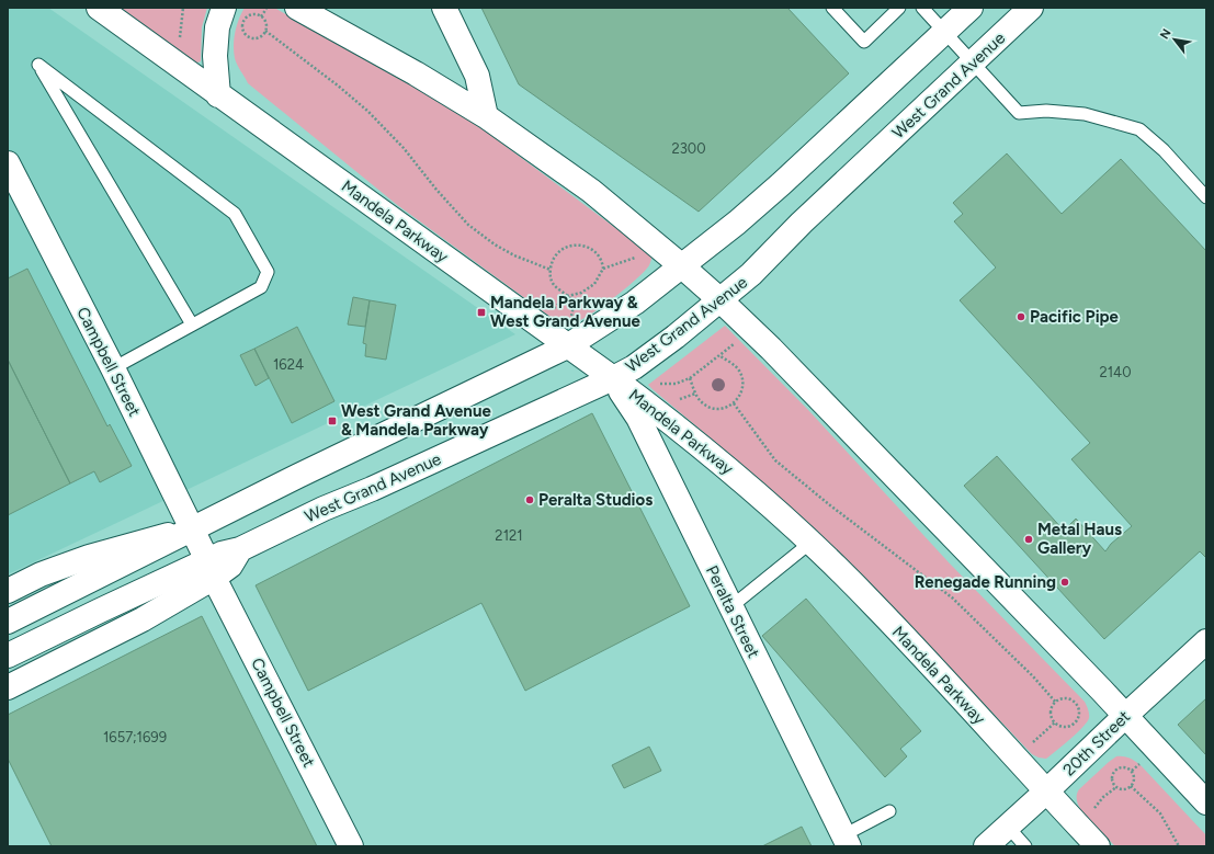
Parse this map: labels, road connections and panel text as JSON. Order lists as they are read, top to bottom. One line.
{"streets":{"main road":["West Grand Avenue","Mandela Parkway","Campbell Street","Peralta Street","20th Street"]},"crossings":[["West Grand Avenue","Mandela Parkway"],["West Grand Avenue","Campbell Street"],["West Grand Avenue","Peralta Street"],["Mandela Parkway","Peralta Street"],["Mandela Parkway","20th Street"]],"places":{"transit":["Mandela Parkway & West Grand Avenue","West Grand Avenue & Mandela Parkway"],"other":["Pacific Pipe","Peralta Studios","Metal Haus Gallery","Renegade Running"]},"house_numbers":["2300","1624","2140","2121","1657;1699"],"north":"top left"}
